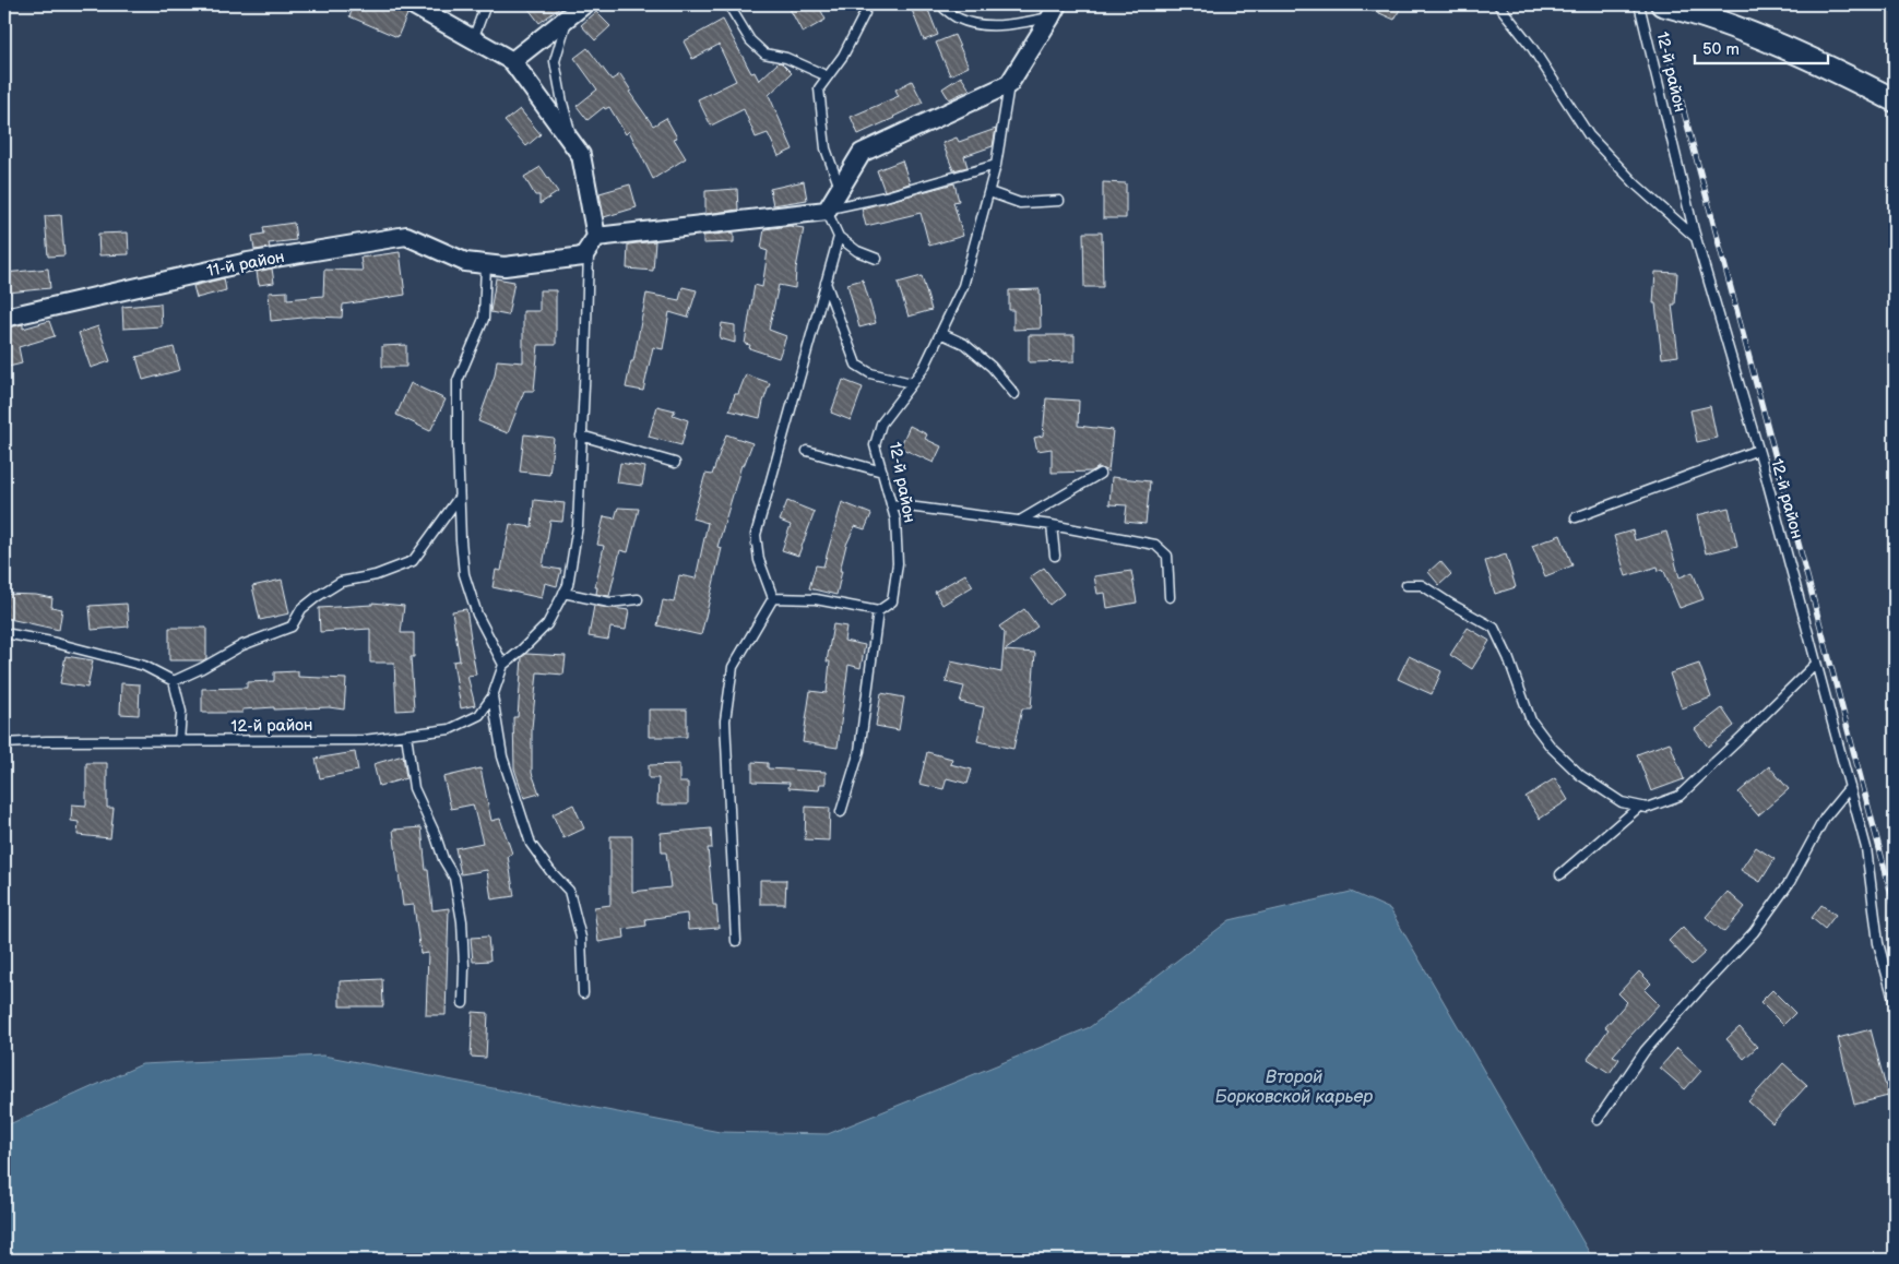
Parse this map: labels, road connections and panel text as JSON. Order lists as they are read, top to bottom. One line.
{"streets":{"street":["11-й район"],"lane":["12-й район"]},"water":["Второй Борковской карьер"],"scale_bar":"50 m"}
